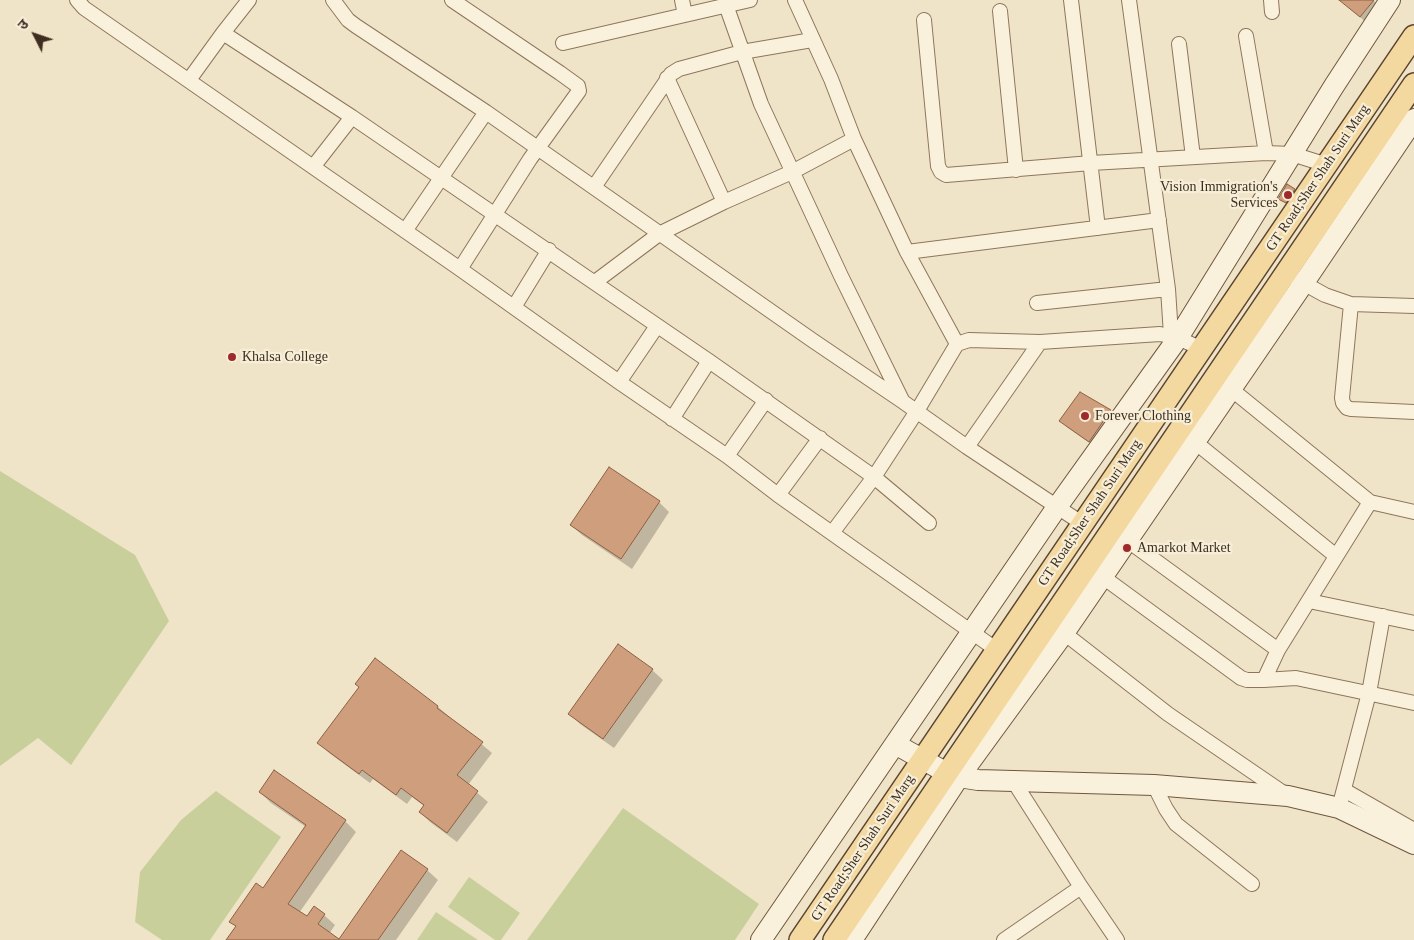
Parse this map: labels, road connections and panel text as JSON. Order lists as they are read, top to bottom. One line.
{"streets":{"main road":["GT Road;Sher Shah Suri Marg"]},"places":["Vision Immigration's Services","Khalsa College","Forever Clothing","Amarkot Market"],"north":"top left"}
